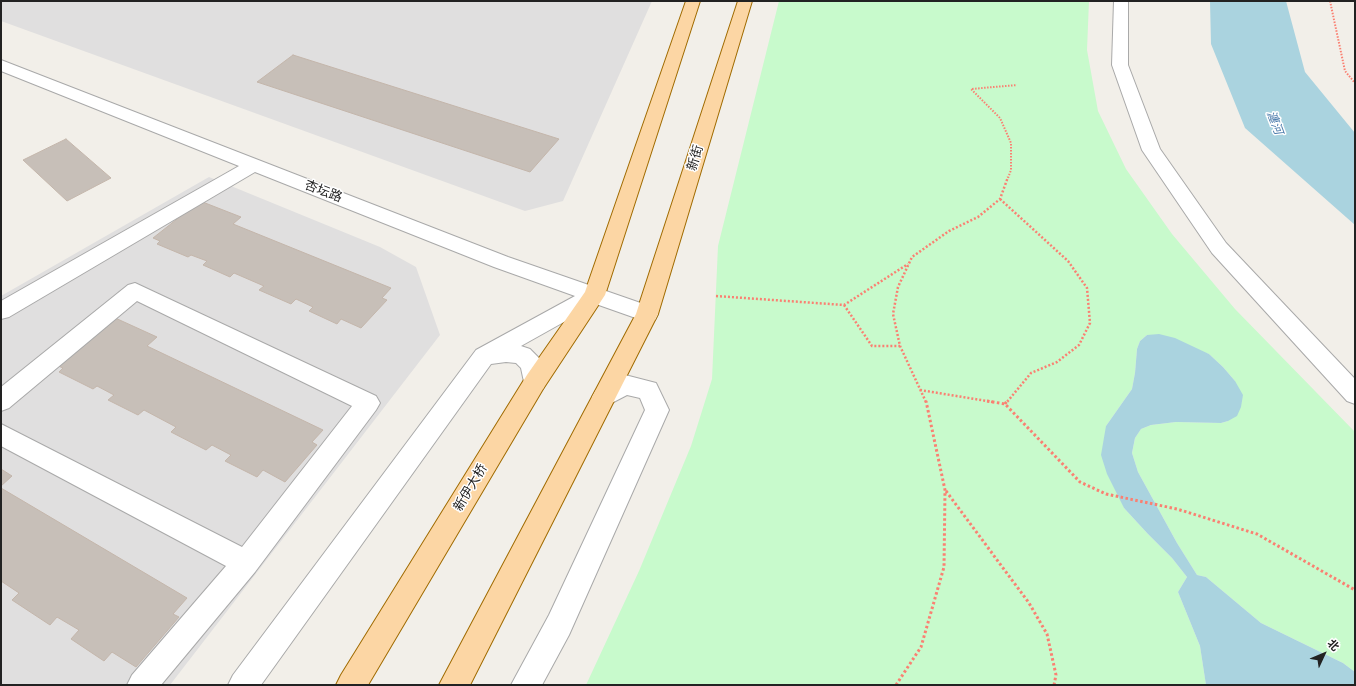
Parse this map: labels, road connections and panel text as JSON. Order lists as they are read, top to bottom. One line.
{"streets":{"main road":["新街","新伊大桥"],"street":["杏坛路"]},"crossings":[["新街","杏坛路"],["杏坛路","新伊大桥"]],"water":["瀍河"],"north":"top right"}
